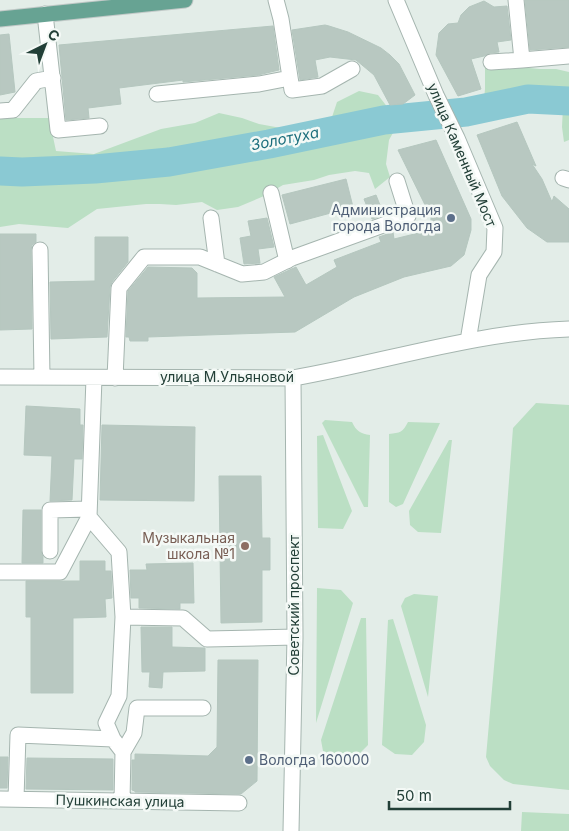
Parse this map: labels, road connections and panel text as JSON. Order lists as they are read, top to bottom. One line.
{"streets":{"street":["улица Каменный Мост","улица М.Ульяновой","Советский проспект","Пушкинская улица"]},"crossings":[["улица Каменный Мост","улица М.Ульяновой"],["улица М.Ульяновой","Советский проспект"]],"water":["Золотуха"],"places":["Администрация города Вологда","Музыкальная школа №1","Вологда 160000"],"scale_bar":"50 m","north":"top right"}
